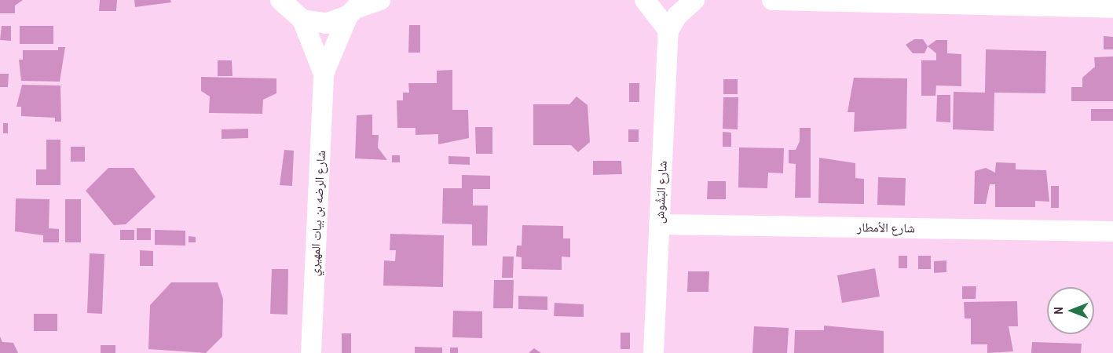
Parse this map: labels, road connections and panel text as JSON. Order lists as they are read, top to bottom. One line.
{"streets":{"street":["شارع البَشُوش","شارع الرضه بن بيات المهيري","شارع الأمطار"]},"crossings":[["شارع البَشُوش","شارع الأمطار"]],"north":"left"}
